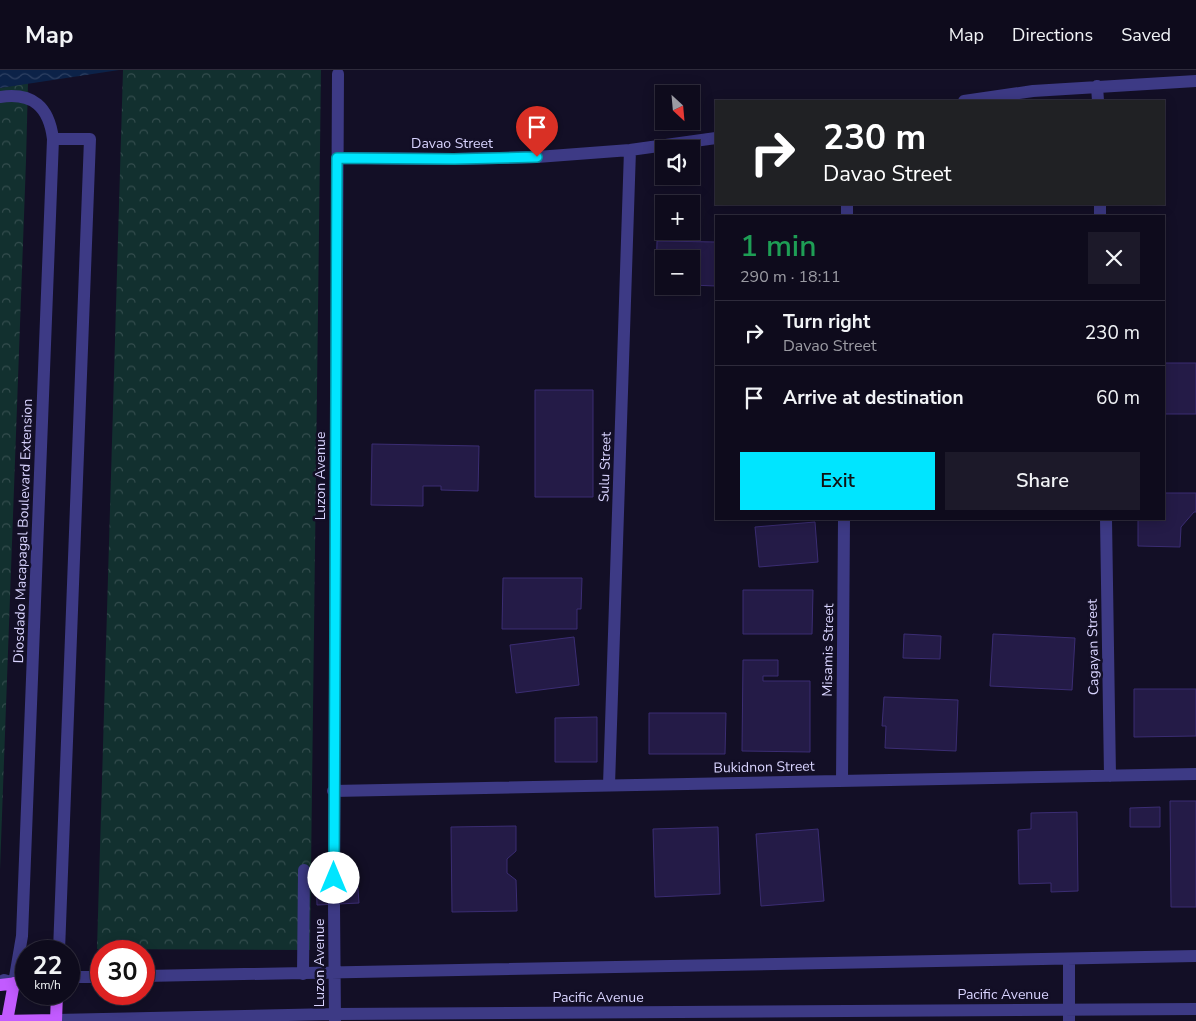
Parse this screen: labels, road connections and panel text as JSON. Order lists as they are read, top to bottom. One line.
{"streets":{"main road":["Pacific Avenue"],"street":["Davao Street","Sulu Street","Luzon Avenue","Diosdado Macapagal Boulevard Extension","Cagayan Street","Misamis Street","Bukidnon Street"]},"crossings":[["Davao Street","Sulu Street"],["Davao Street","Luzon Avenue"],["Sulu Street","Bukidnon Street"],["Luzon Avenue","Bukidnon Street"],["Luzon Avenue","Pacific Avenue"],["Cagayan Street","Bukidnon Street"],["Misamis Street","Bukidnon Street"]],"north":"bottom right","page":{"header":"Map","nav":["Map","Directions","Saved"],"map_buttons":["+","−"],"turn":["230 m","Davao Street"],"heading":["1 min","290 m · 18:11"],"list":[{"name":"Turn right","note":"Davao Street","value":"230 m"},{"name":"Arrive at destination","value":"60 m"}],"buttons":["Exit","Share"],"speed":"22 km/h","limit":"30"}}
